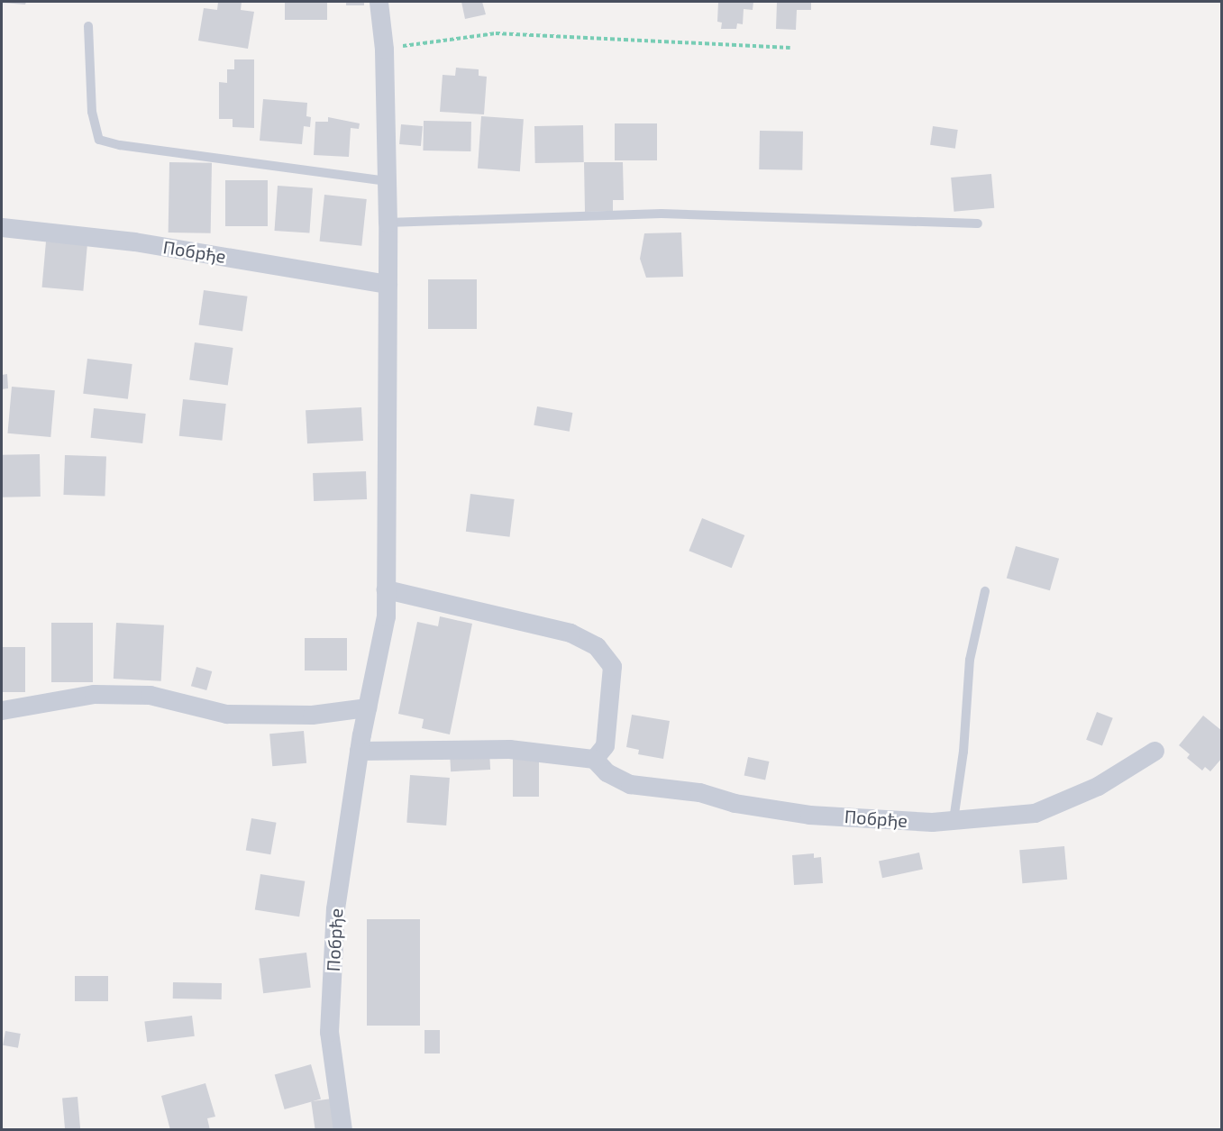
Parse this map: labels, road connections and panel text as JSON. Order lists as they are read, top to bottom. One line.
{"streets":{"street":["Побрђе"]}}
